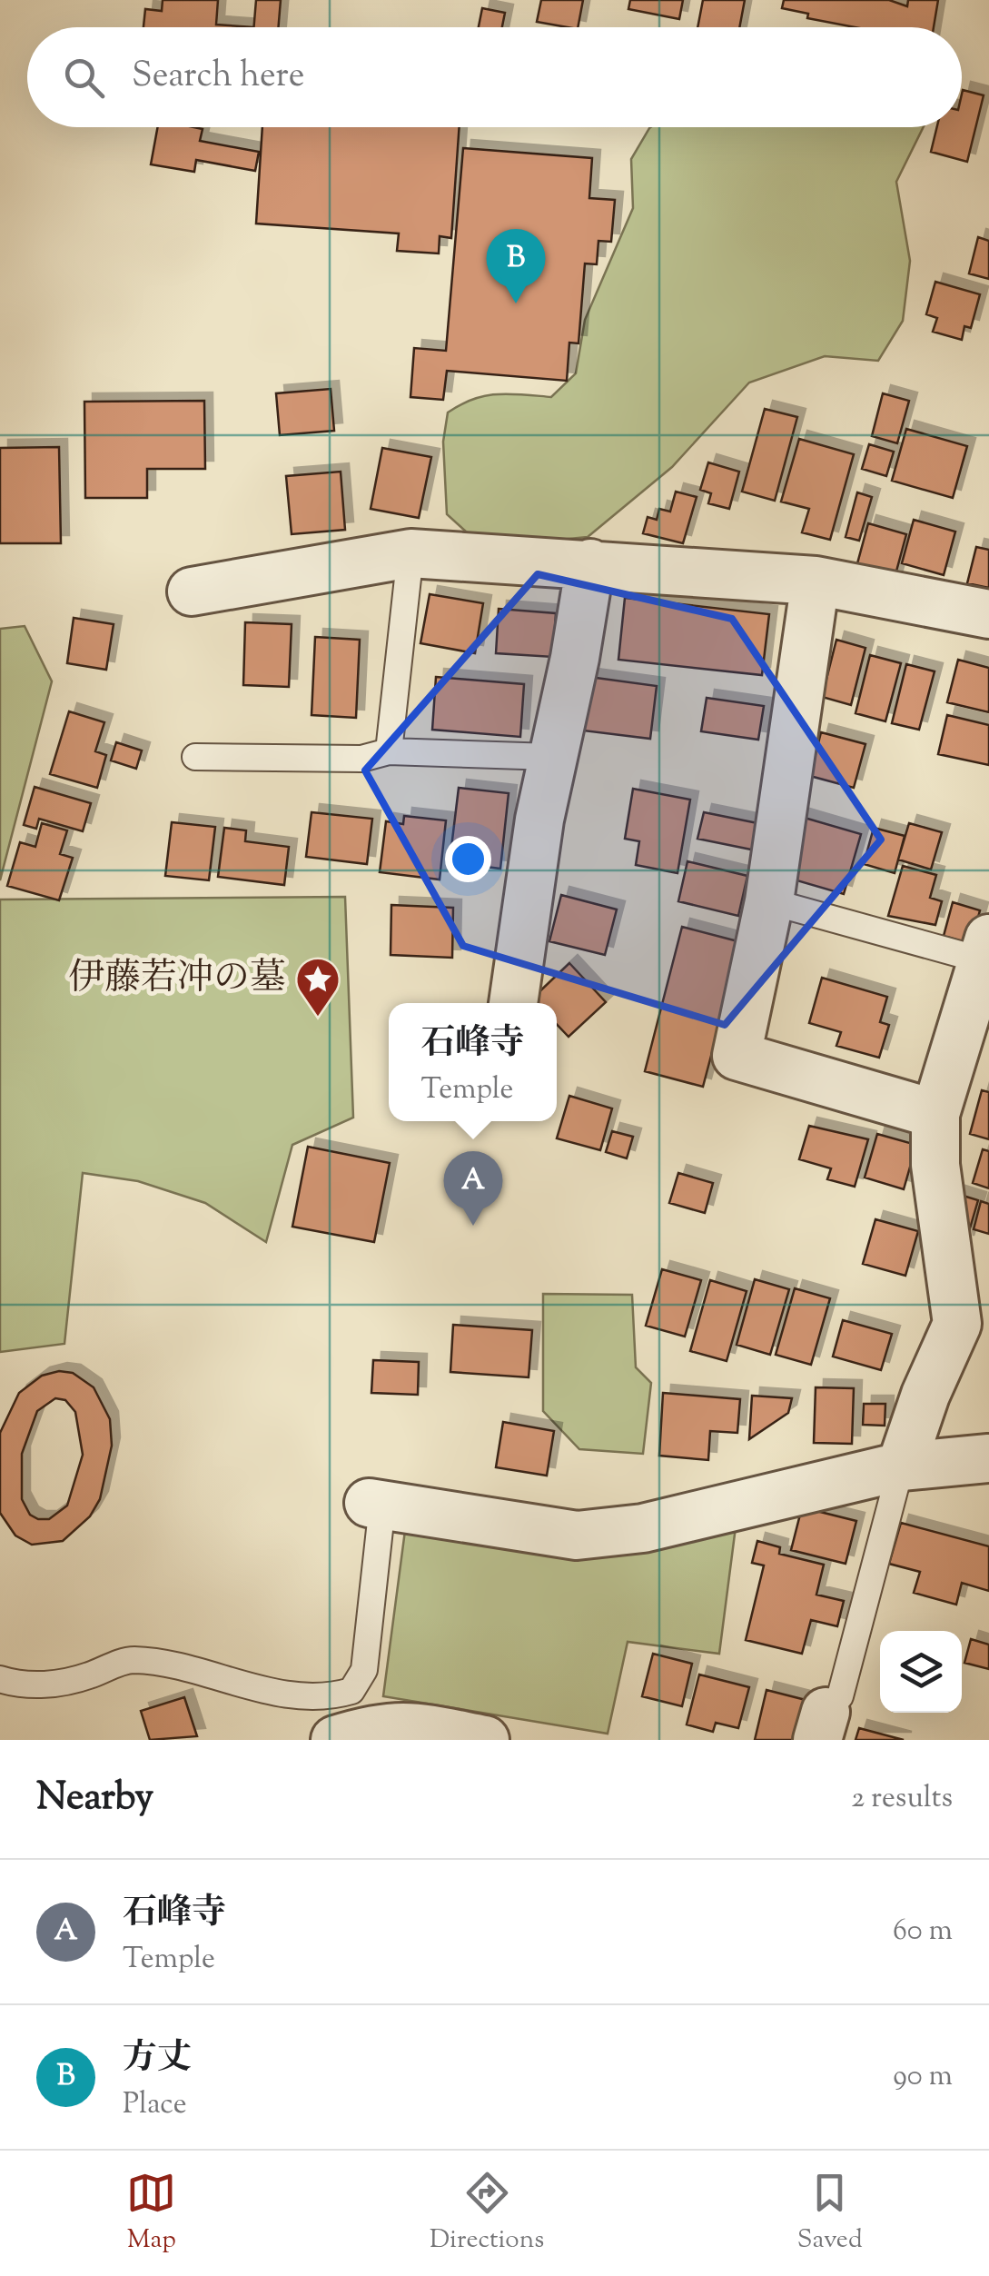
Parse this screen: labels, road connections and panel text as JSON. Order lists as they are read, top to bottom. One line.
{"places":{"place":["伊藤若冲の墓"]},"page":{"search":"Search here","pins":["B","A"],"popup":["石峰寺","Temple"],"heading":["Nearby","2 results"],"list":[{"mark":"A","name":"石峰寺","note":"Temple","value":"60 m"},{"mark":"B","name":"方丈","note":"Place","value":"90 m"}],"nav":["Map","Directions","Saved"]}}
